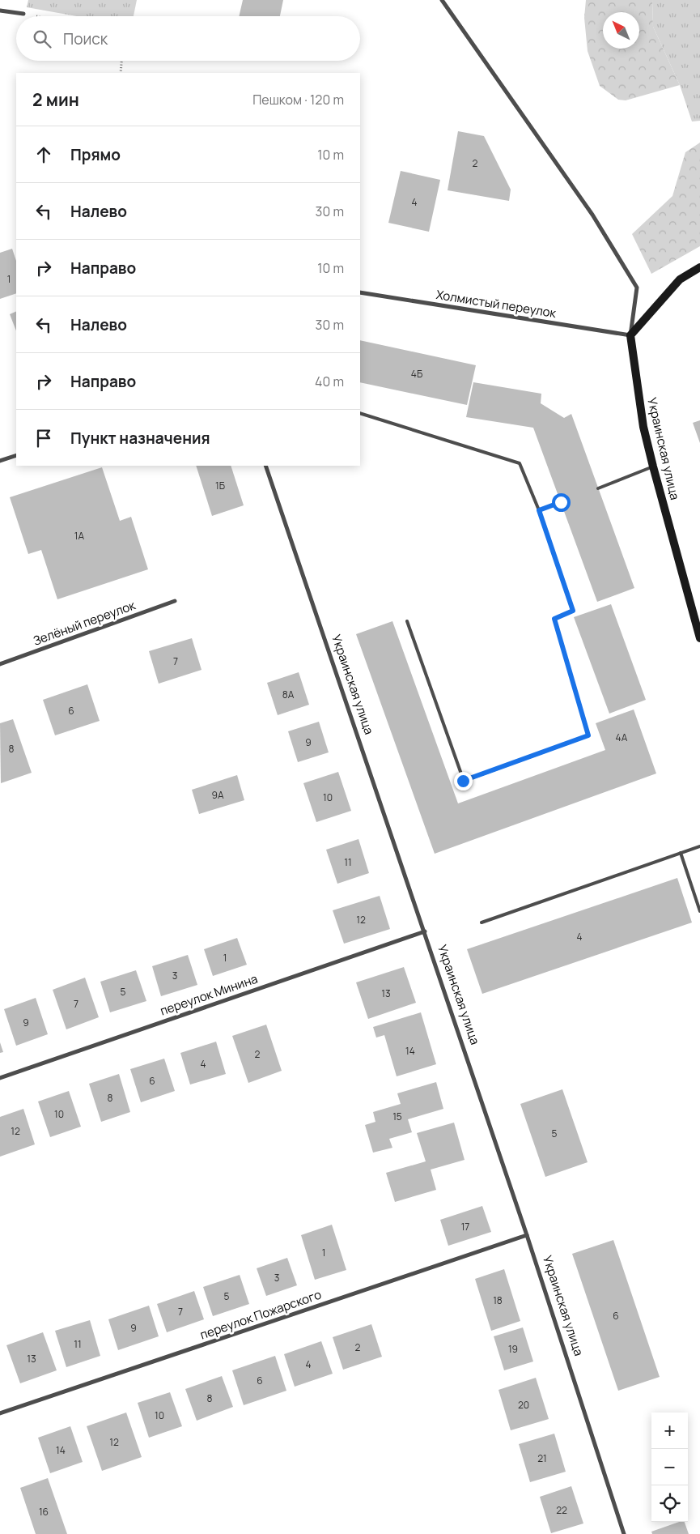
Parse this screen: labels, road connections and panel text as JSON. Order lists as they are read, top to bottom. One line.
{"streets":{"street":["Холмистый переулок","Украинская улица","Зелёный переулок","переулок Минина","переулок Пожарского"]},"crossings":[["Холмистый переулок","Украинская улица"],["Украинская улица","переулок Минина"],["Украинская улица","переулок Пожарского"]],"house_numbers":["2","4","1","4Б","1Б","1А","7","8А","6","4А","9","8","9А","10","11","12","4","1","3","5","13","7","9","14","2","4","6","8","10","15","12","5","17","1","3","5","18","7","6","9","11","2","19","13","4","6","8","20","10","12","14","21","22","16"],"north":"top left","page":{"search":"Поиск","heading":["2 мин","Пешком · 120 m"],"list":[["Прямо","10 m"],["Налево","30 m"],["Направо","10 m"],["Налево","30 m"],["Направо","40 m"],"Пункт назначения"],"map_buttons":["+","−"]}}
